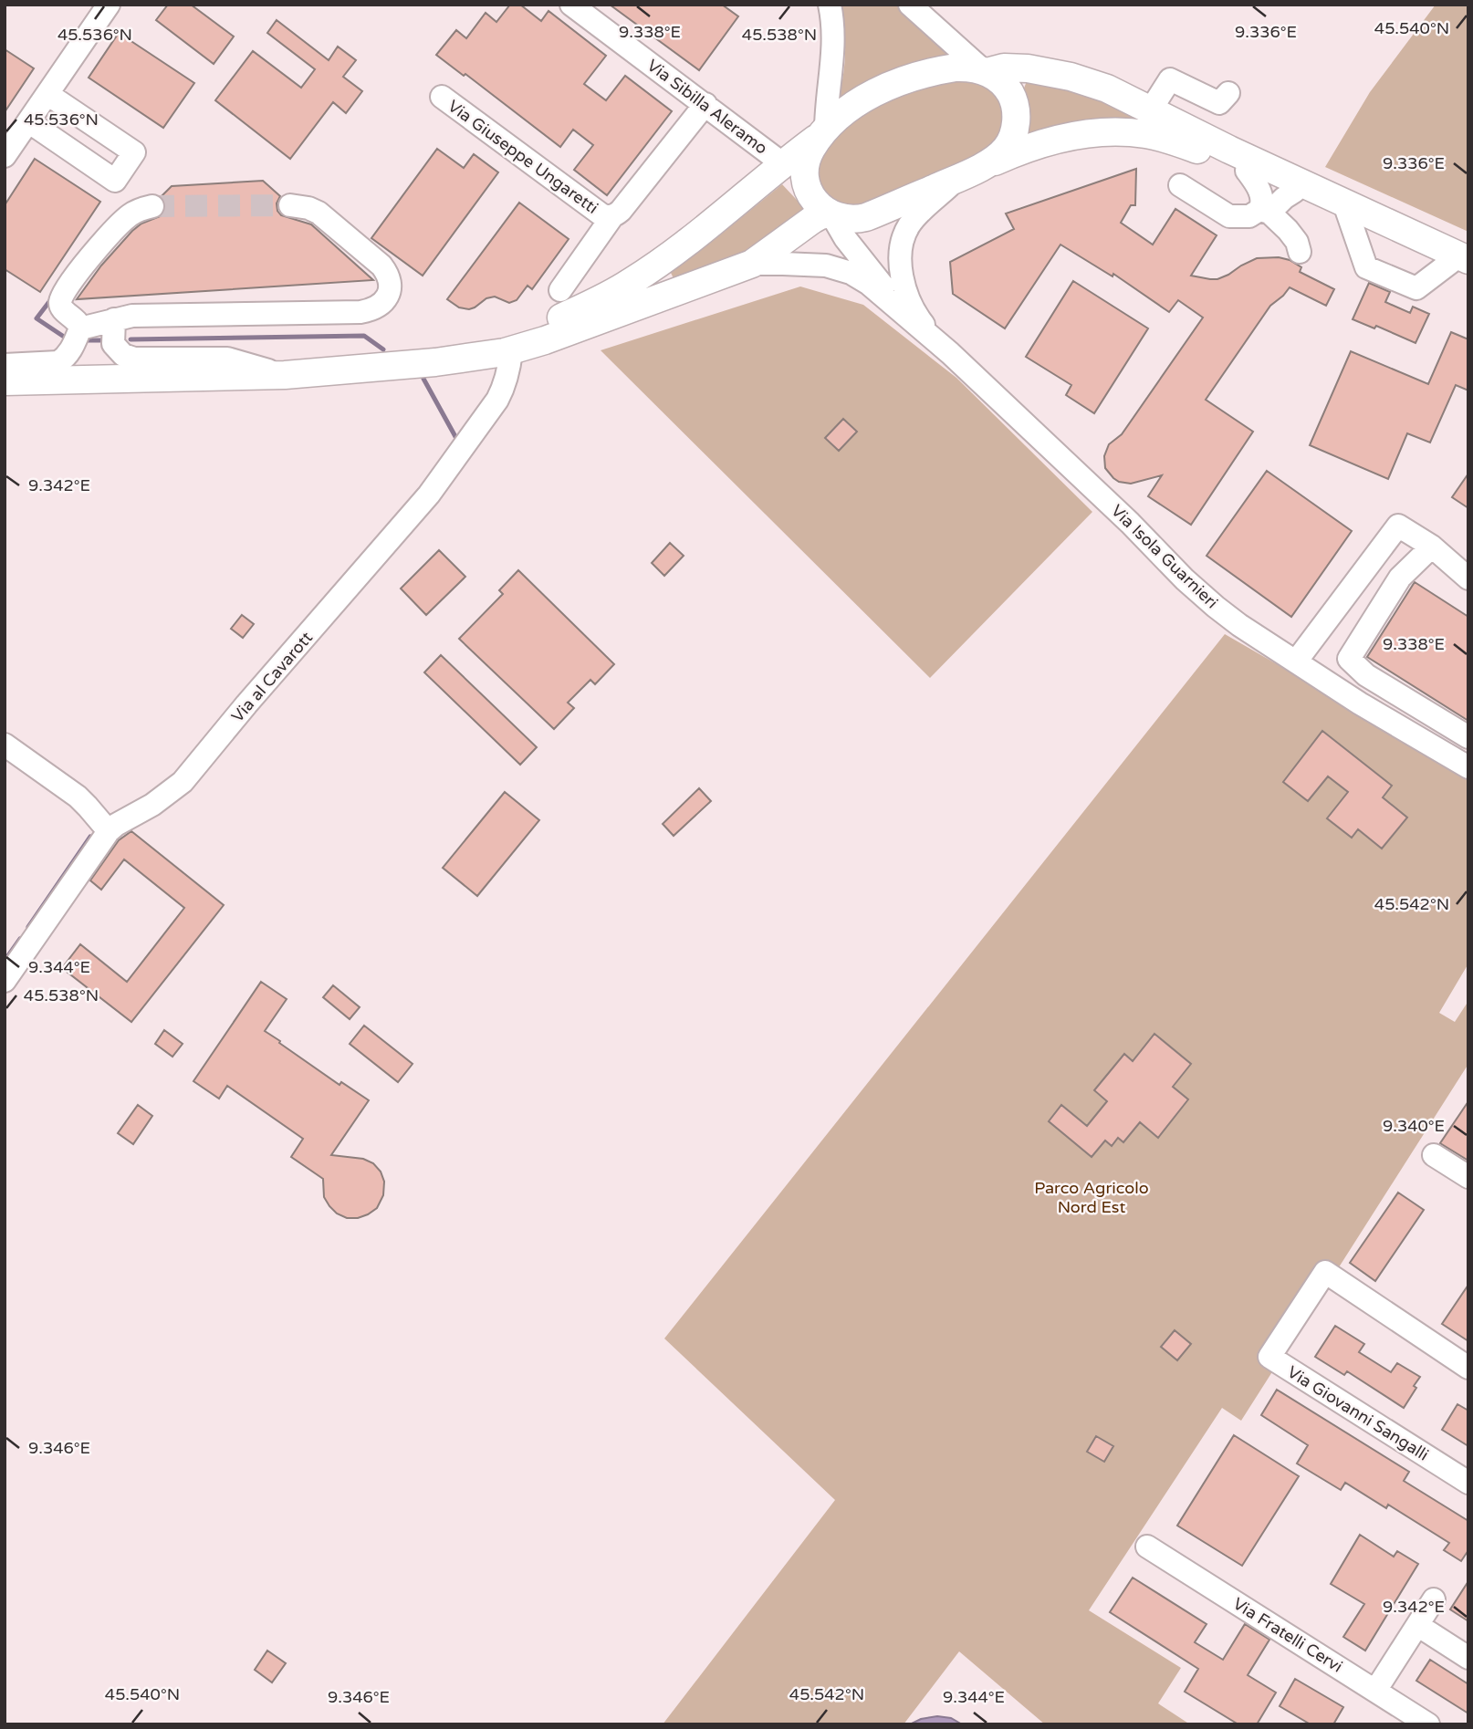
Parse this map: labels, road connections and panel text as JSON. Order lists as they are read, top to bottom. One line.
{"streets":{"street":["Via Sibilla Aleramo","Via Giuseppe Ungaretti","Via Isola Guarnieri","Via al Cavarott","Via Giovanni Sangalli","Via Fratelli Cervi"]},"crossings":[["Via Sibilla Aleramo","Via Giuseppe Ungaretti"]],"parks":["Parco Agricolo Nord Est"],"coordinates":["45.540°N","9.338°E","9.336°E","45.536°N","45.538°N","9.342°E","45.542°N","9.344°E","9.340°E","9.346°E"]}
